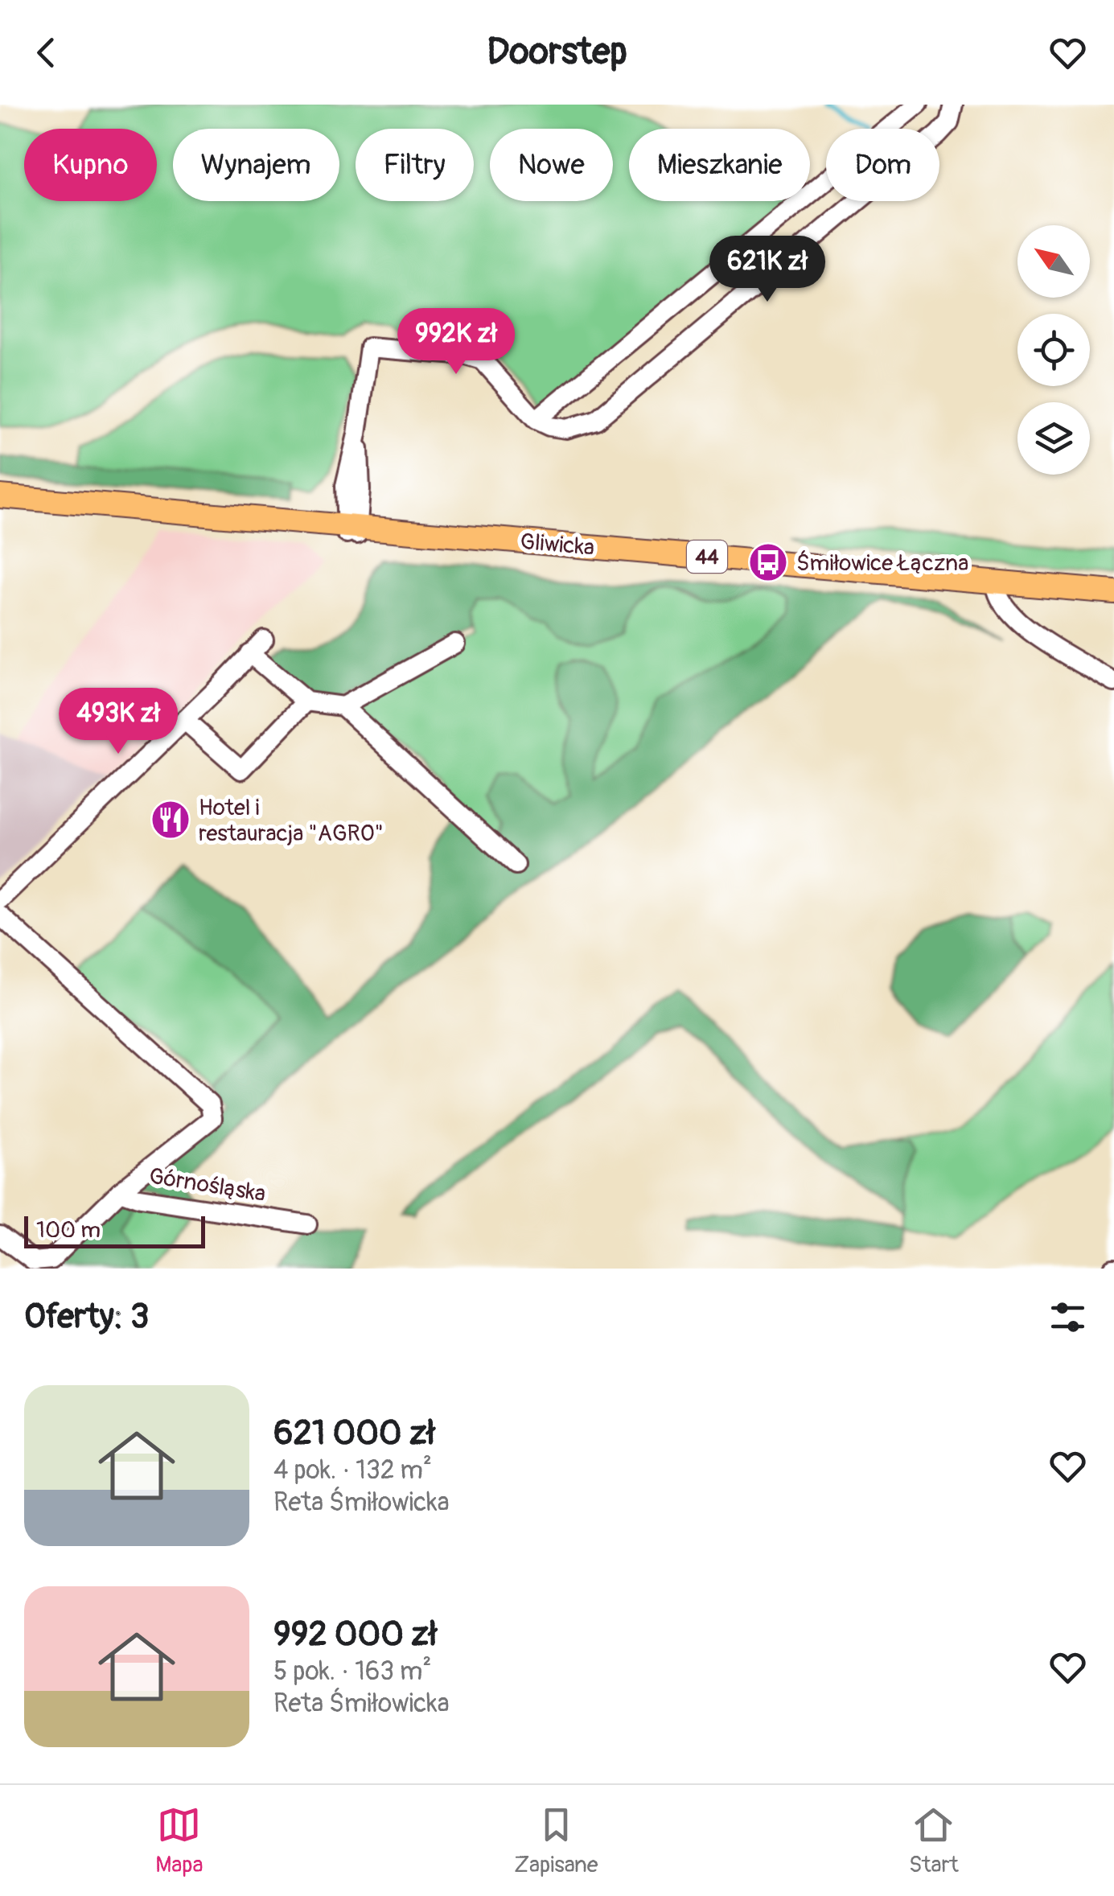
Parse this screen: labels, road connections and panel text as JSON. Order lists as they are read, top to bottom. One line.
{"streets":{"main road":["Gliwicka","44"],"street":["Górnośląska"]},"places":{"bus stop":["Śmiłowice Łączna"],"restaurant":["Hotel i restauracja \"AGRO\""]},"scale_bar":"100 m","north":"top left","page":{"header":"Doorstep","chip":["Kupno","Wynajem","Filtry","Nowe","Mieszkanie","Dom"],"price":["621K zł","992K zł","493K zł"],"scale":"100 m","heading":"Oferty: 3","list":[{"name":"621 000 zł","note":"4 pok. · 132 m² · Reta Śmiłowicka"},{"name":"992 000 zł","note":"5 pok. · 163 m² · Reta Śmiłowicka"}],"tabs":["Mapa","Zapisane","Start"]}}
